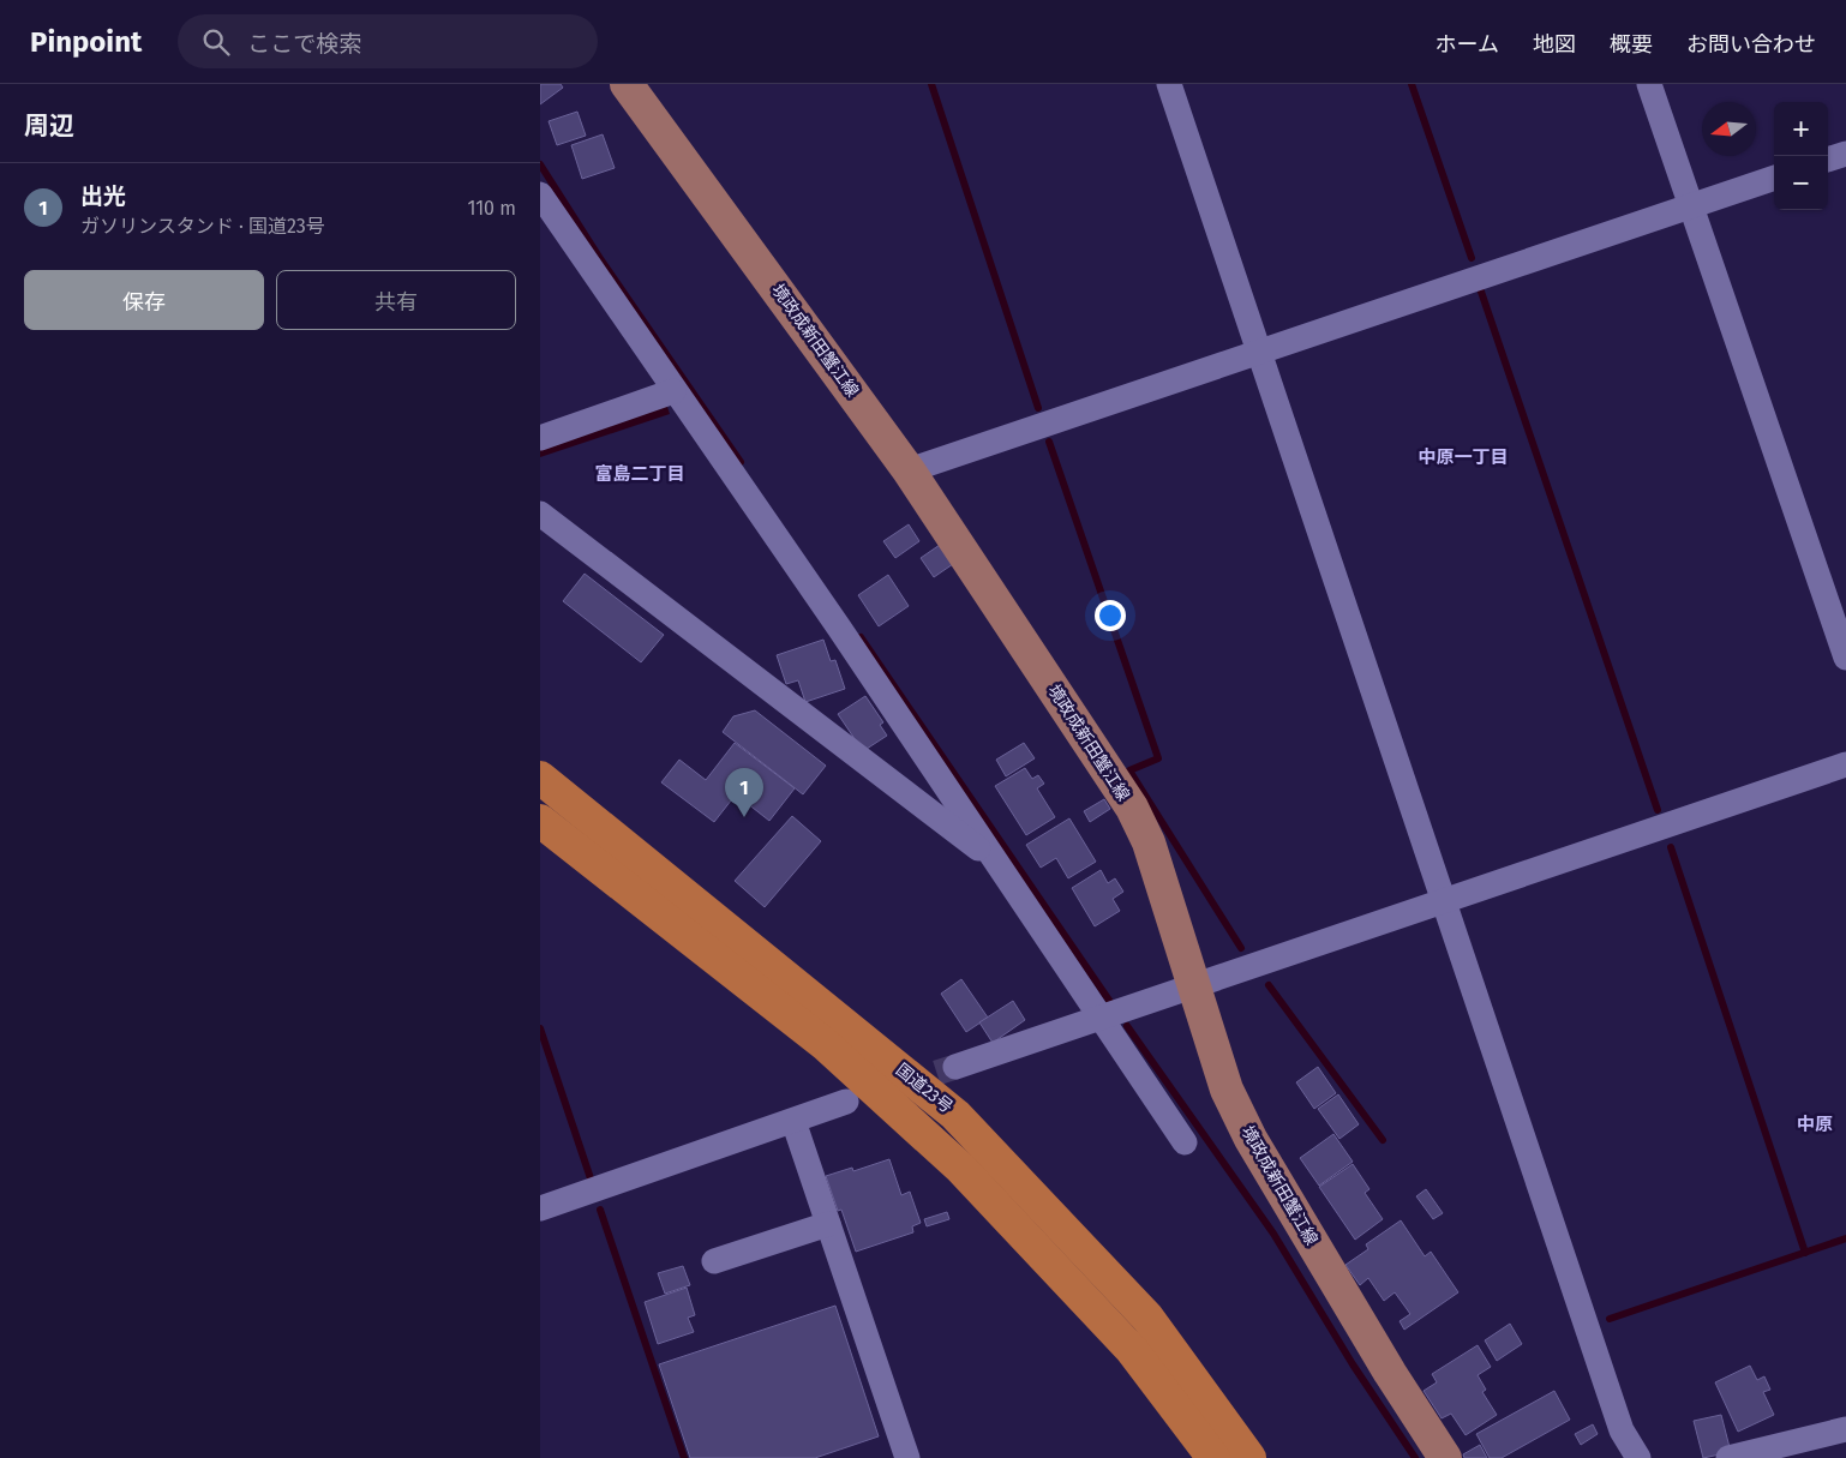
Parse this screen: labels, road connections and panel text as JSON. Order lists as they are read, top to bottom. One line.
{"streets":{"highway":["国道23号"],"main road":["境政成新田蟹江線"]},"districts":["中原一丁目","富島二丁目","中原"],"north":"left","page":{"header":"Pinpoint","search":"ここで検索","nav":["ホーム","地図","概要","お問い合わせ"],"heading":"周辺","map_buttons":["+","−"],"list":[{"mark":"1","name":"出光","note":"ガソリンスタンド · 国道23号","value":"110 m"}],"buttons":["保存","共有"],"pins":"1"}}
